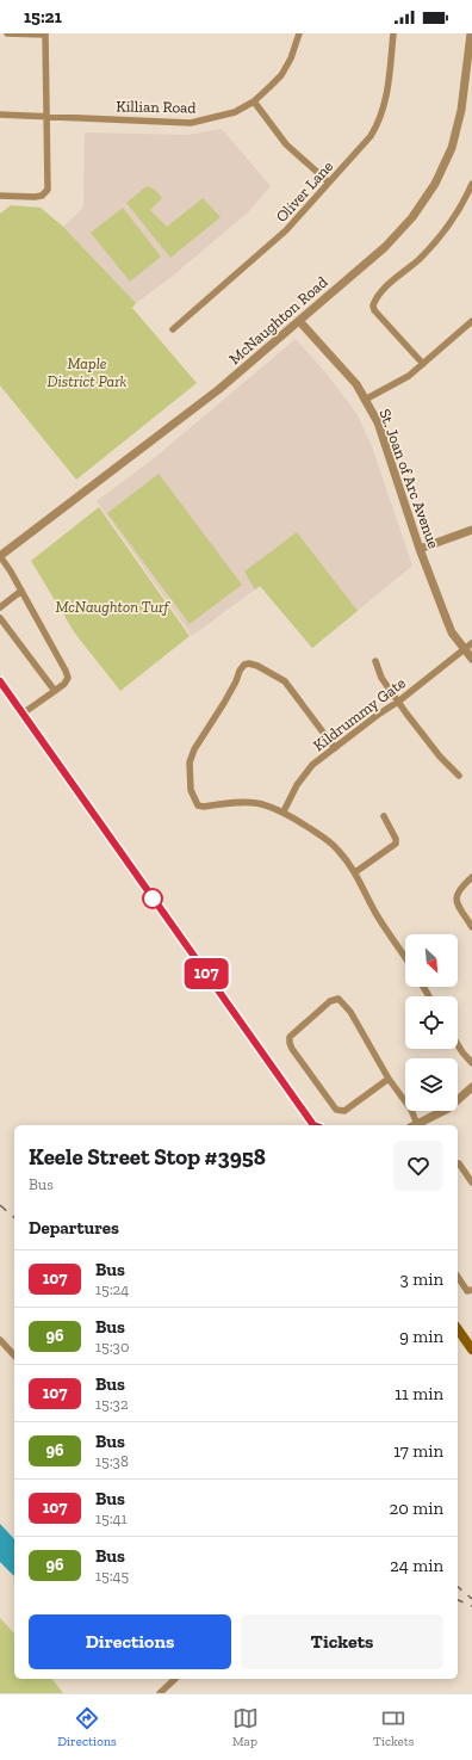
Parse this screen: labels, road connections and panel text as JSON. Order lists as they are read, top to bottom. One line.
{"streets":{"street":["Killian Road","Oliver Lane","McNaughton Road","St. Joan of Arc Avenue","Kildrummy Gate"]},"crossings":[["McNaughton Road","St. Joan of Arc Avenue"],["St. Joan of Arc Avenue","Kildrummy Gate"]],"parks":["Maple District Park","McNaughton Turf"],"lines":["bus line 107"],"north":"bottom right","page":{"status":"15:21","on_map":"107","heading":[["Keele Street Stop #3958","Bus"],"Departures"],"list":[{"mark":"107","name":"Bus","note":"15:24","value":"3 min"},{"mark":"96","name":"Bus","note":"15:30","value":"9 min"},{"mark":"107","name":"Bus","note":"15:32","value":"11 min"},{"mark":"96","name":"Bus","note":"15:38","value":"17 min"},{"mark":"107","name":"Bus","note":"15:41","value":"20 min"},{"mark":"96","name":"Bus","note":"15:45","value":"24 min"}],"buttons":["Directions","Tickets"],"tabs":["Directions","Map","Tickets"]}}
